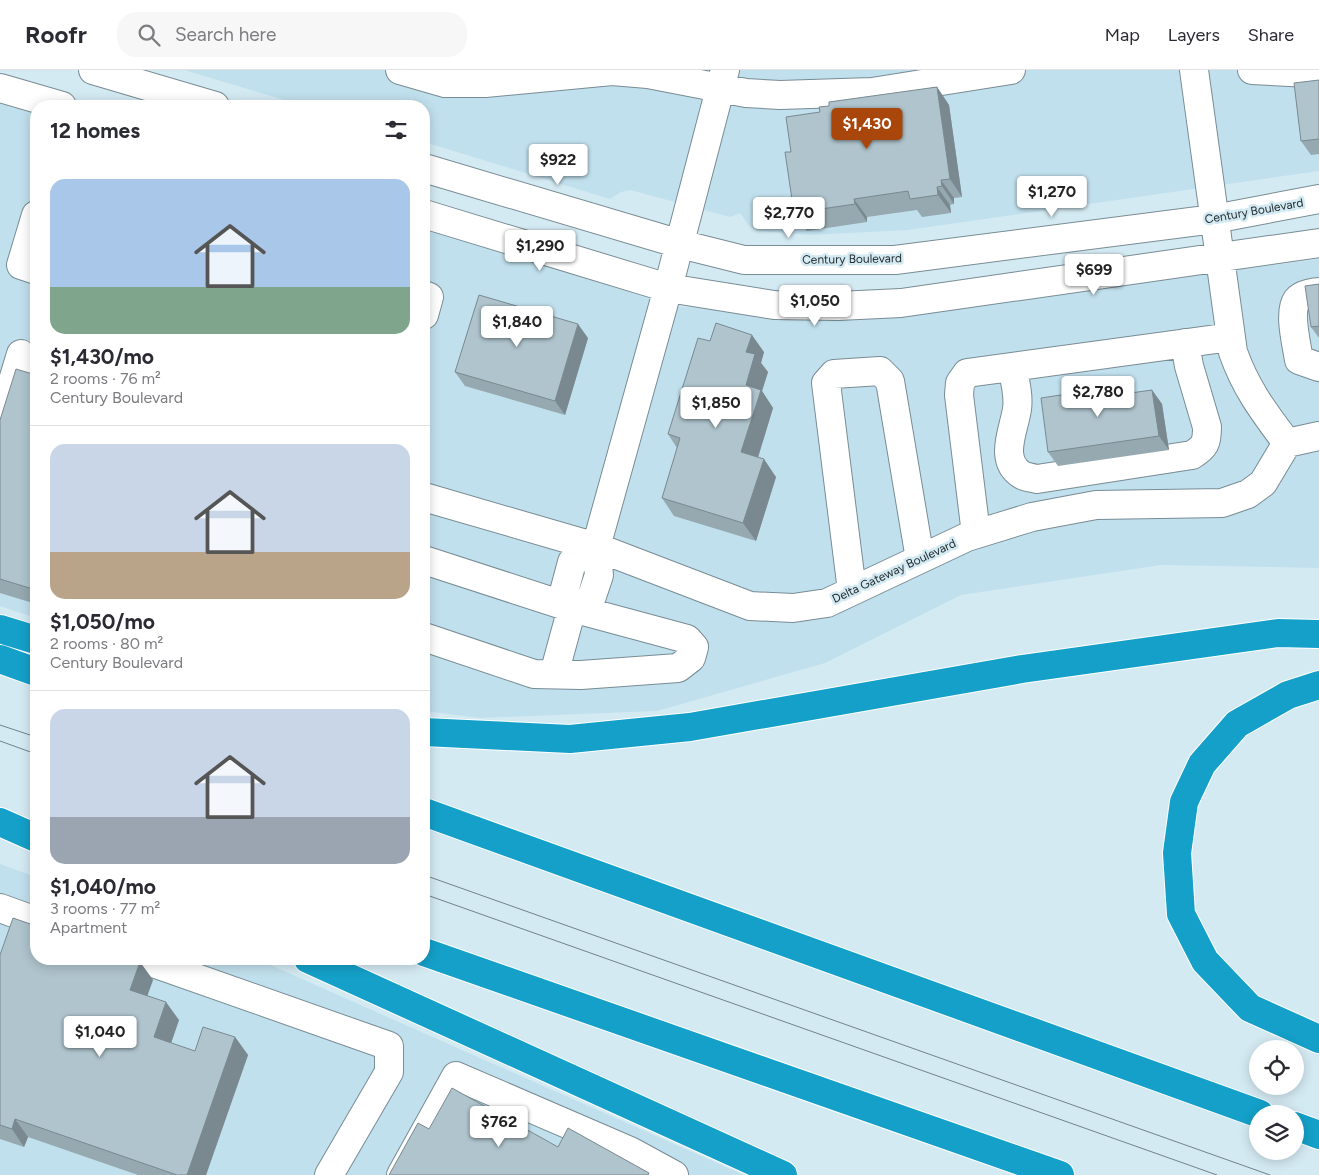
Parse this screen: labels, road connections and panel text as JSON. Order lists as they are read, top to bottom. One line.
{"streets":{"street":["Century Boulevard","Delta Gateway Boulevard"]},"page":{"header":"Roofr","search":"Search here","nav":["Map","Layers","Share"],"heading":"12 homes","price":["$1,430","$922","$1,270","$2,770","$1,290","$699","$1,050","$1,840","$2,780","$1,850","$1,040","$762"],"list":[{"name":"$1,430/mo","note":"2 rooms · 76 m² · Century Boulevard"},{"name":"$1,050/mo","note":"2 rooms · 80 m² · Century Boulevard"},{"name":"$1,040/mo","note":"3 rooms · 77 m² · Apartment"}]}}
